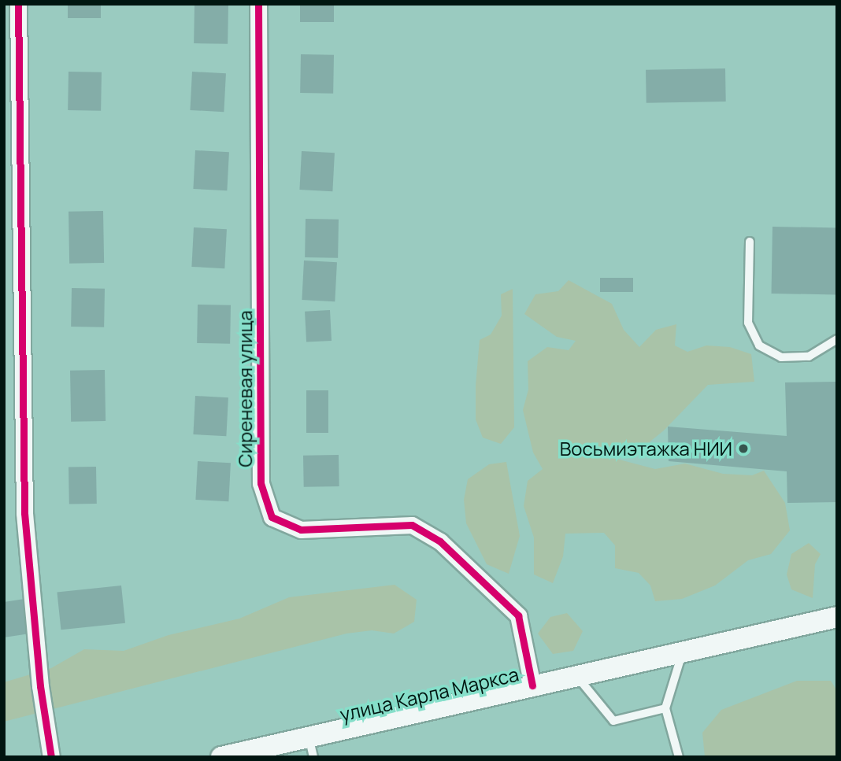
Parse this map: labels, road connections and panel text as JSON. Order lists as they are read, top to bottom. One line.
{"streets":{"street":["Сиреневая улица","улица Карла Маркса"]},"crossings":[["Сиреневая улица","улица Карла Маркса"]],"places":["Восьмиэтажка НИИ"]}
